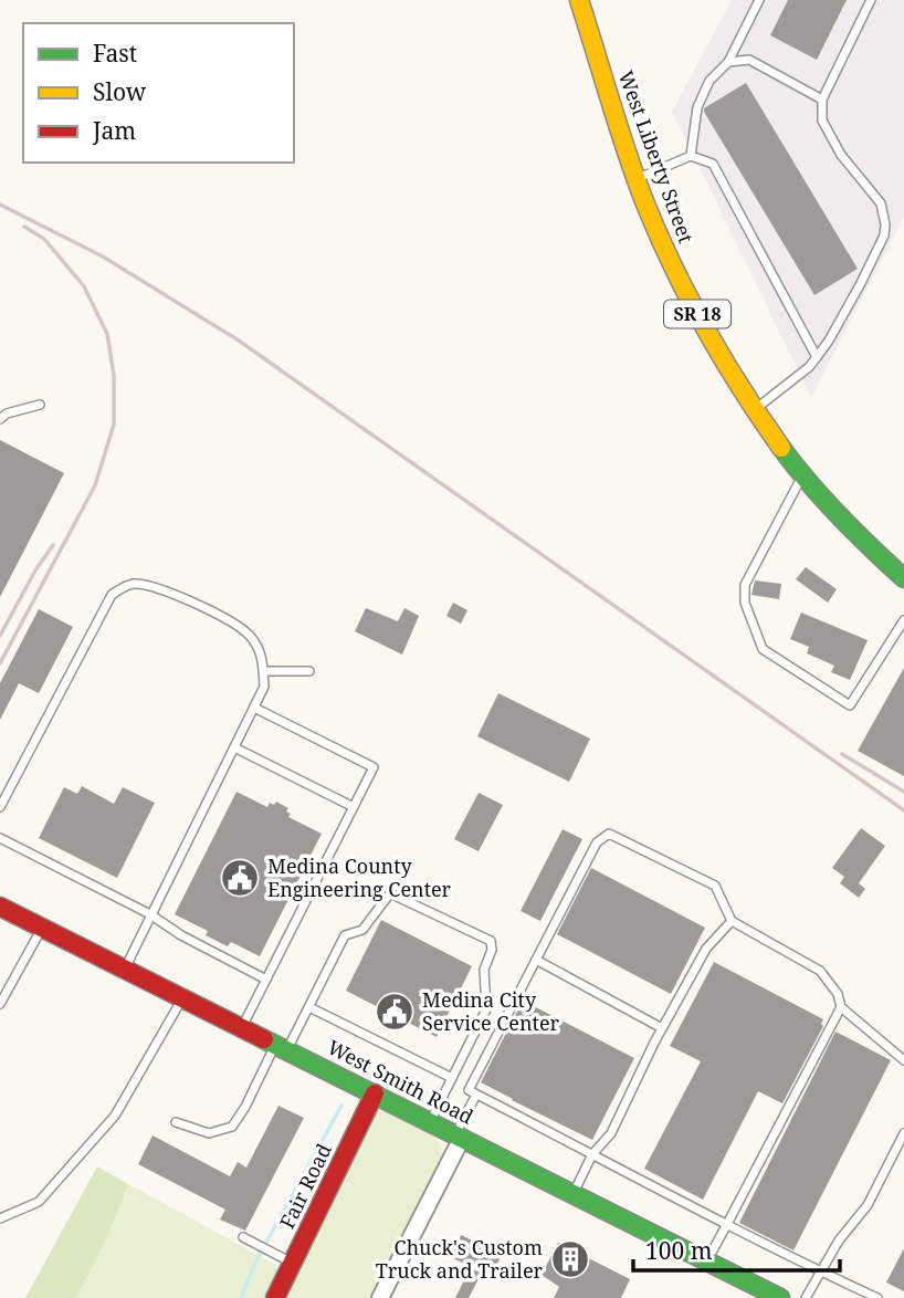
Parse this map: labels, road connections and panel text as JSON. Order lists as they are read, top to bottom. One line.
{"streets":{"main road":["West Liberty Street","SR 18","West Smith Road","Fair Road"]},"crossings":[["West Smith Road","Fair Road"]],"places":{"public building":["Medina County Engineering Center","Medina City Service Center"],"building":["Chuck's Custom Truck and Trailer"]},"legend":["Fast","Slow","Jam"],"scale_bar":"100 m"}
